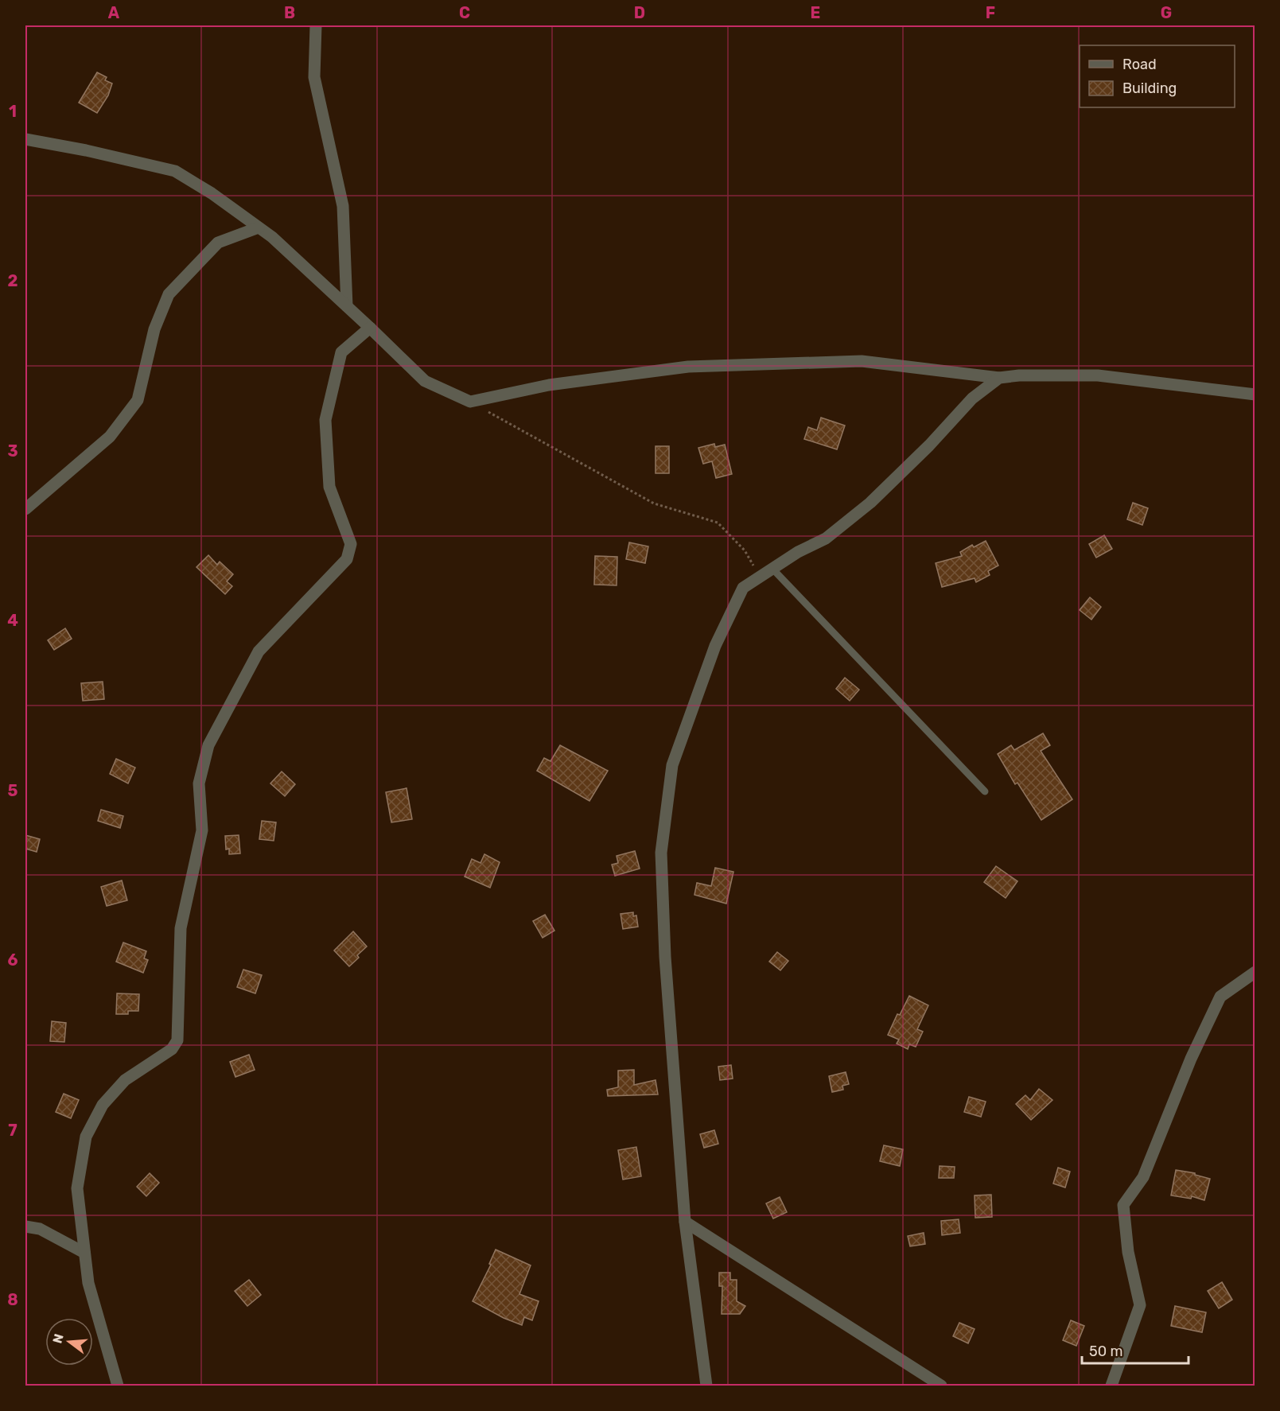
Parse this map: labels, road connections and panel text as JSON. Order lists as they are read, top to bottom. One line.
{"legend":["Road","Building"],"scale_bar":"50 m","north":"left","grid":{"columns":["A","B","C","D","E","F","G"],"rows":["1","2","3","4","5","6","7","8"]}}
